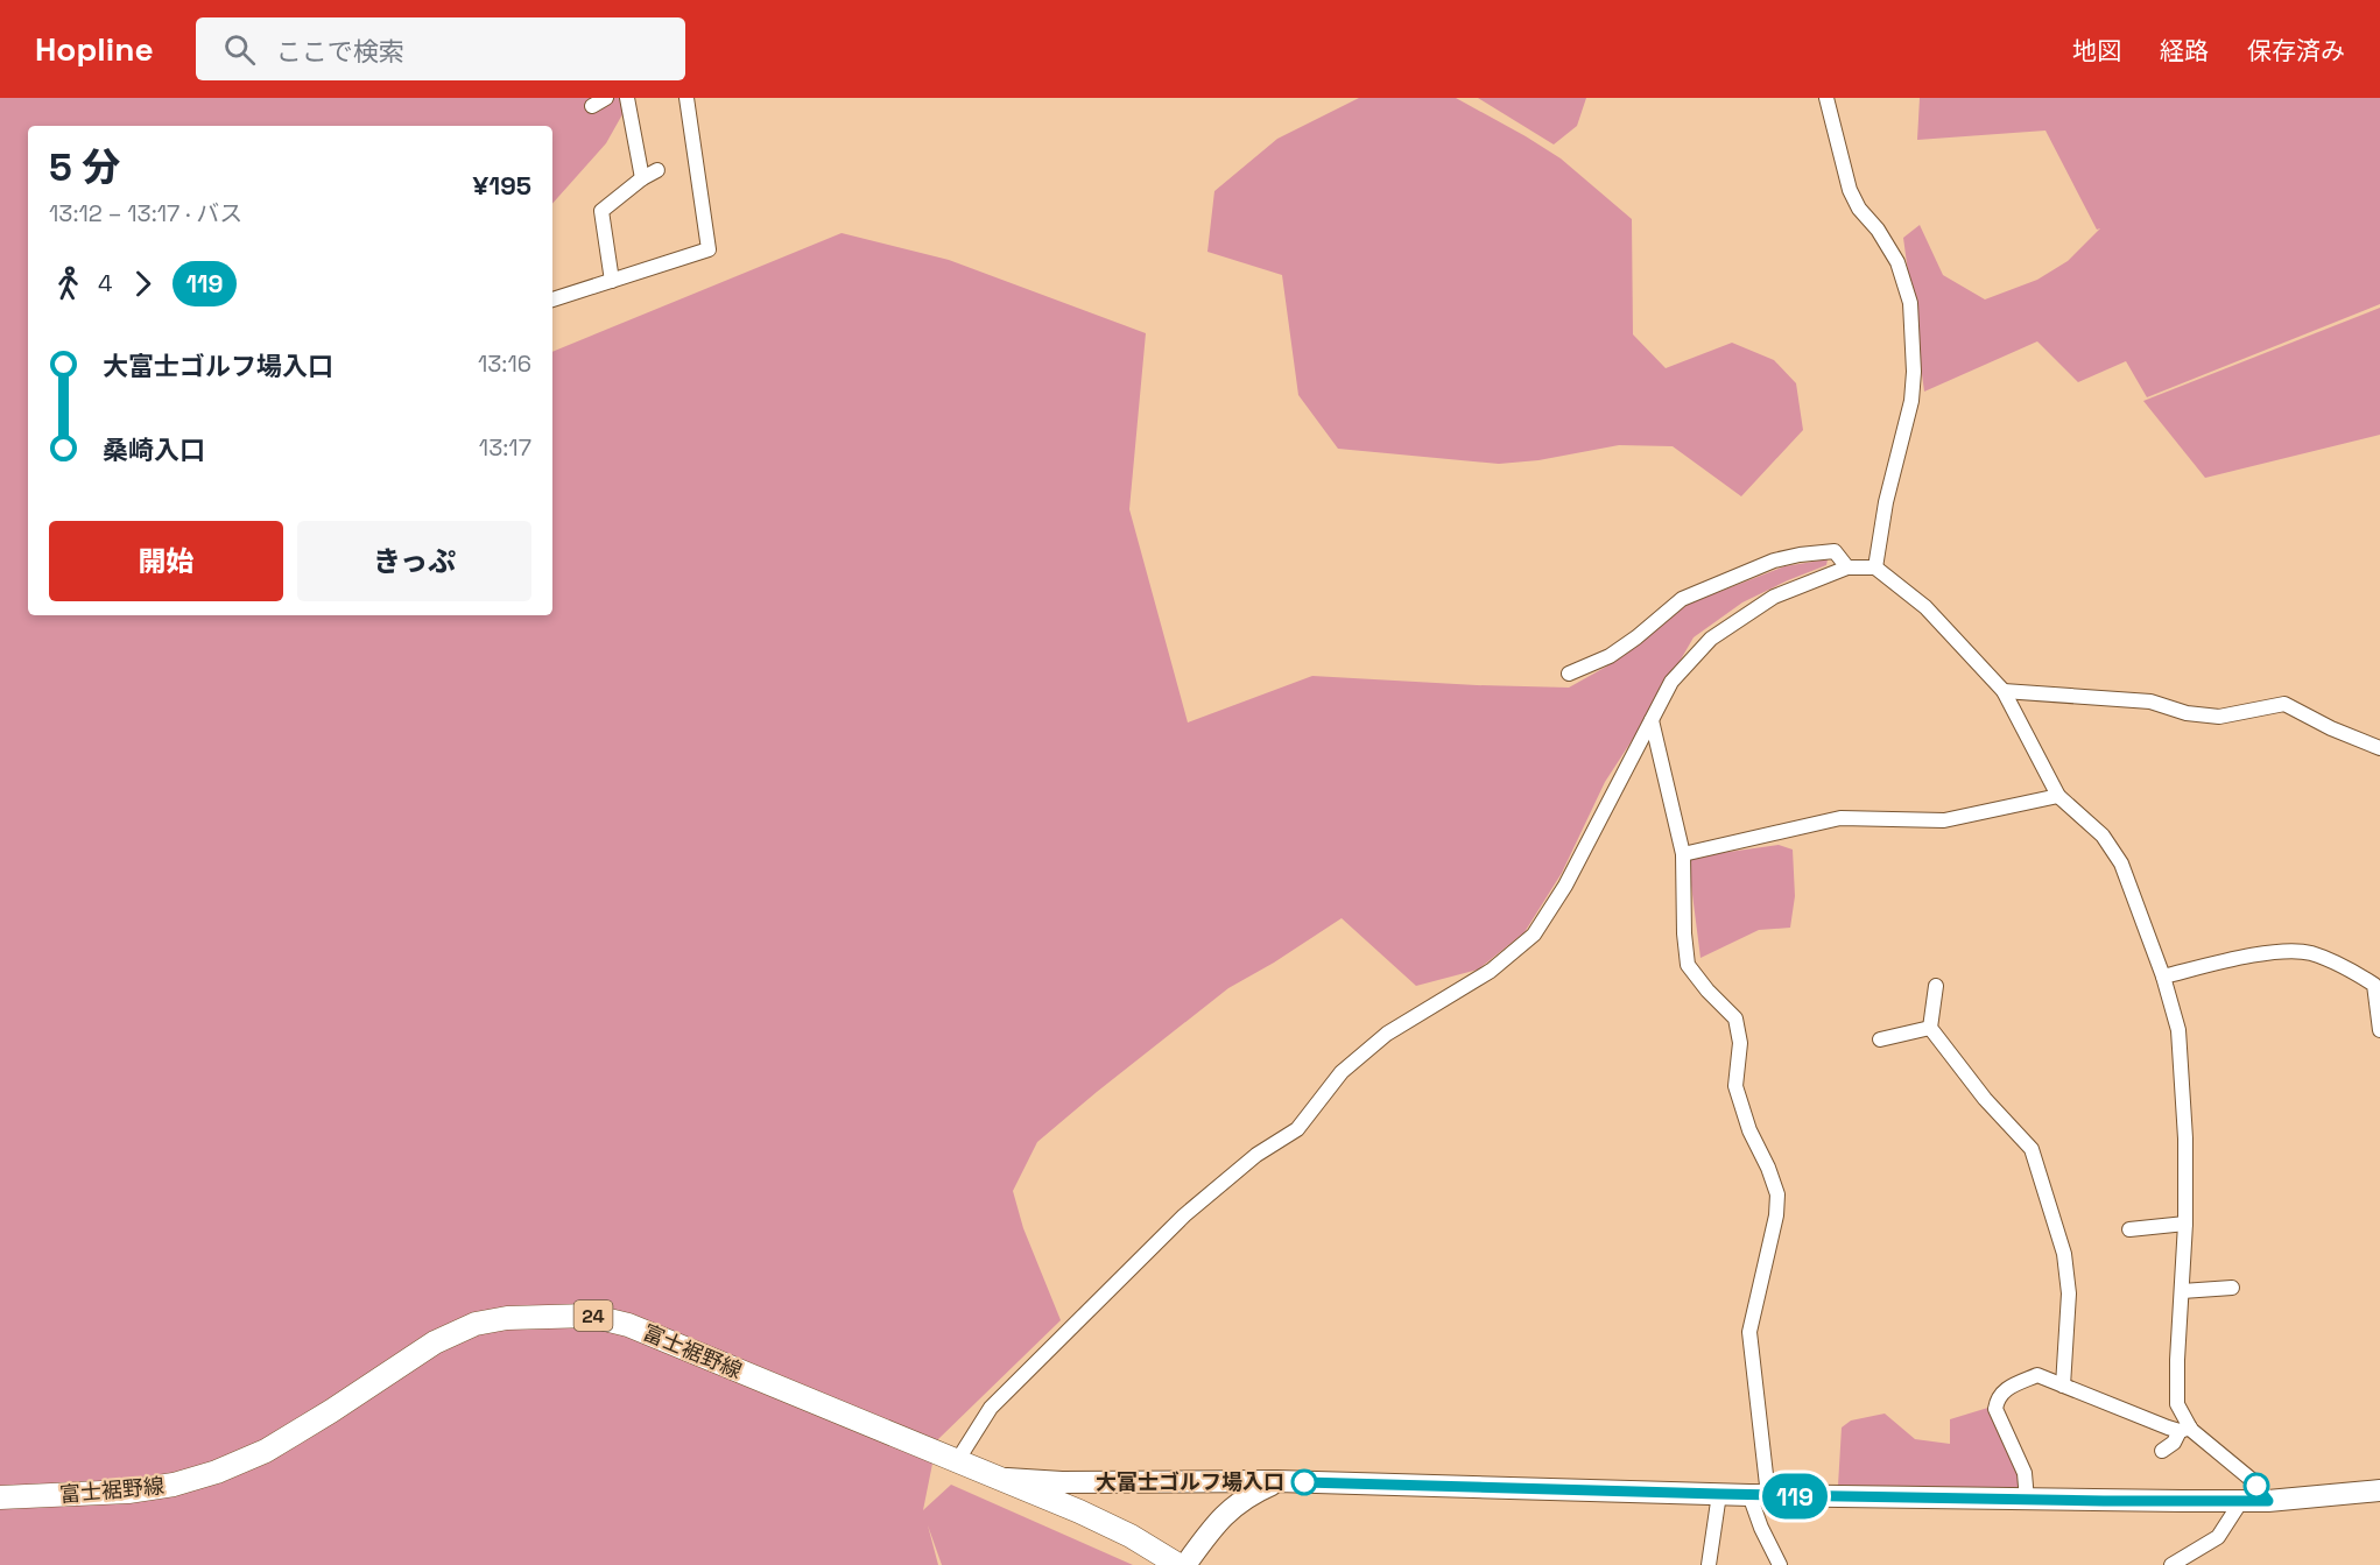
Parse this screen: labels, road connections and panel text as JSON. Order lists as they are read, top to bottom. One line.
{"streets":{"main road":["24","富士裾野線"]},"places":["大富士ゴルフ場入口"],"lines":["bus line 119"],"page":{"header":"Hopline","search":"ここで検索","nav":["地図","経路","保存済み"],"on_map":"119","heading":["5 分","13:12 – 13:17 · バス","¥195"],"legs":["4","119"],"list":[{"name":"大富士ゴルフ場入口","value":"13:16"},{"name":"桑崎入口","value":"13:17"}],"buttons":["開始","きっぷ"]}}
